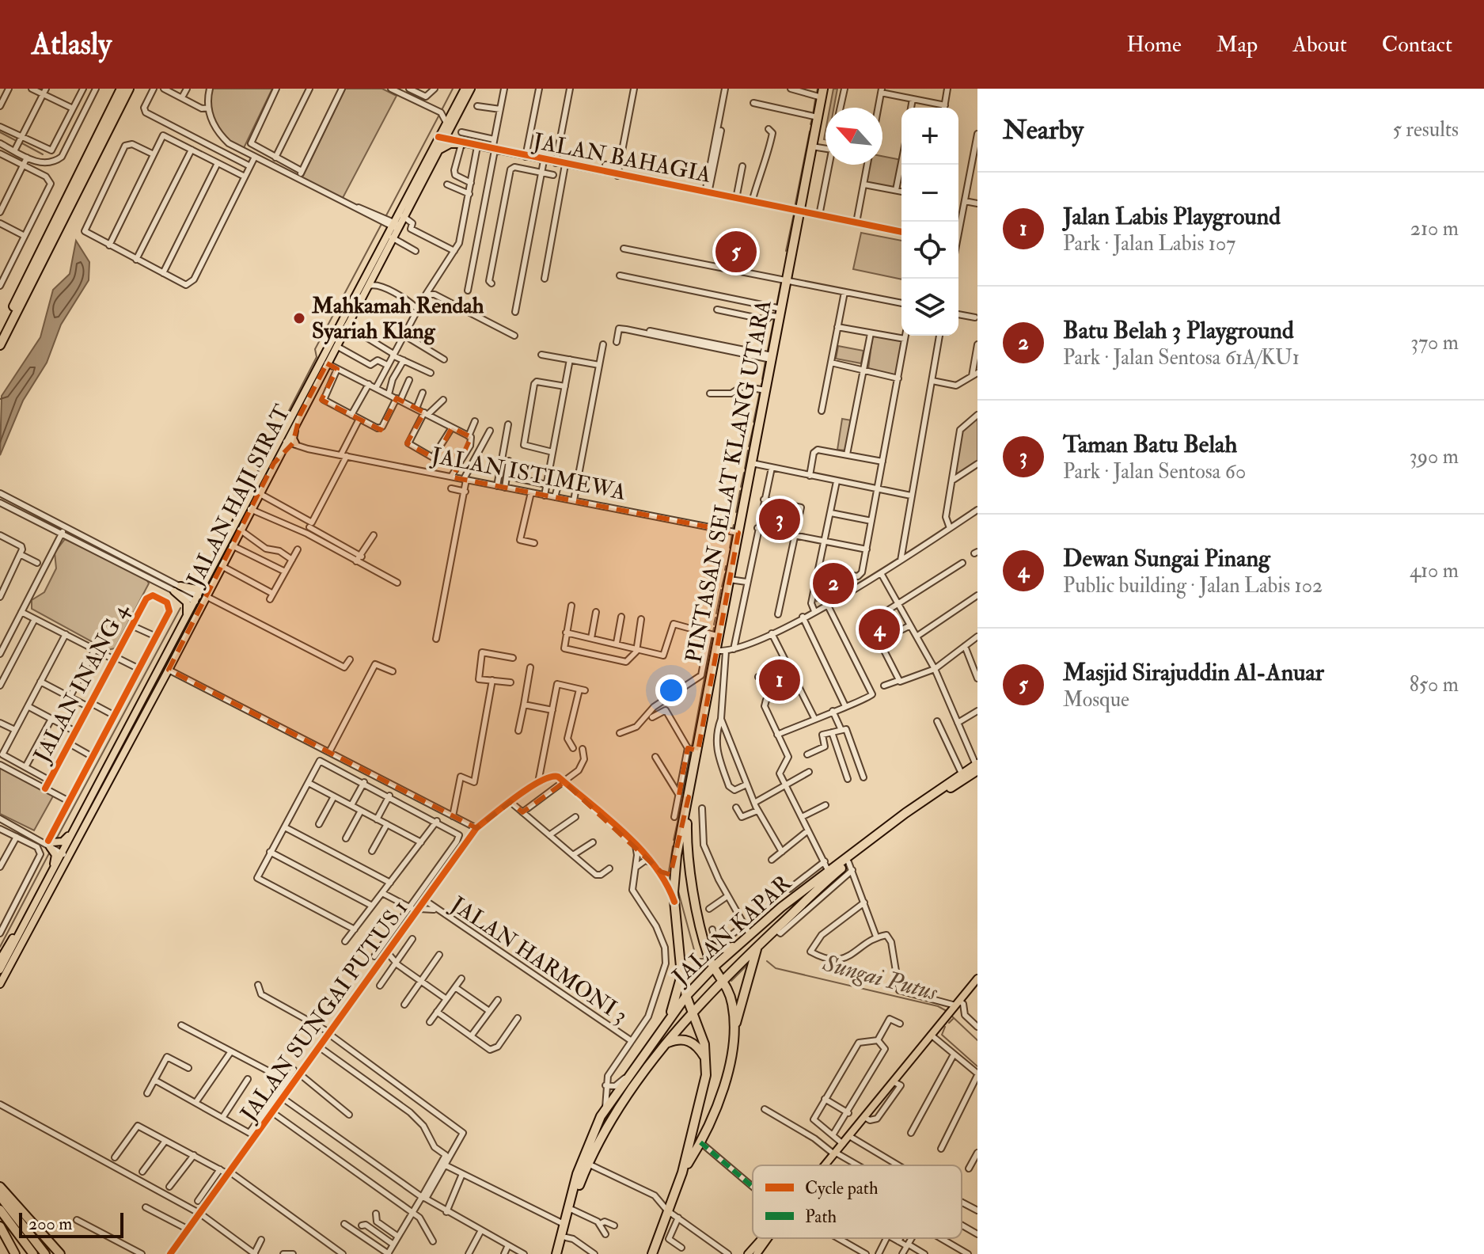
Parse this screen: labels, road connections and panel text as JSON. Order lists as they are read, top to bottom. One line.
{"streets":{"highway":["PINTASAN SELAT KLANG UTARA","JALAN KAPAR"],"main road":["JALAN HAJI SIRAT"],"street":["JALAN BAHAGIA","JALAN ISTIMEWA","JALAN INANG 4","JALAN HARMONI 3","JALAN SUNGAI PUTUS 1"]},"crossings":[["JALAN BAHAGIA","PINTASAN SELAT KLANG UTARA"],["JALAN BAHAGIA","JALAN HAJI SIRAT"],["JALAN ISTIMEWA","PINTASAN SELAT KLANG UTARA"],["JALAN ISTIMEWA","JALAN HAJI SIRAT"],["PINTASAN SELAT KLANG UTARA","JALAN KAPAR"],["JALAN HARMONI 3","JALAN SUNGAI PUTUS 1"]],"water":["Sungai Putus"],"places":["Mahkamah Rendah Syariah Klang"],"legend":["Cycle path","Path"],"scale_bar":"200 m","north":"top left","page":{"header":"Atlasly","nav":["Home","Map","About","Contact"],"heading":["Nearby","5 results"],"map_buttons":["+","−"],"list":[{"mark":"1","name":"Jalan Labis Playground","note":"Park · Jalan Labis 107","value":"210 m"},{"mark":"2","name":"Batu Belah 3 Playground","note":"Park · Jalan Sentosa 61A/KU1","value":"370 m"},{"mark":"3","name":"Taman Batu Belah","note":"Park · Jalan Sentosa 60","value":"390 m"},{"mark":"4","name":"Dewan Sungai Pinang","note":"Public building · Jalan Labis 102","value":"410 m"},{"mark":"5","name":"Masjid Sirajuddin Al-Anuar","note":"Mosque","value":"850 m"}],"pins":["5","3","2","4","1"],"scale":"200 m"}}
